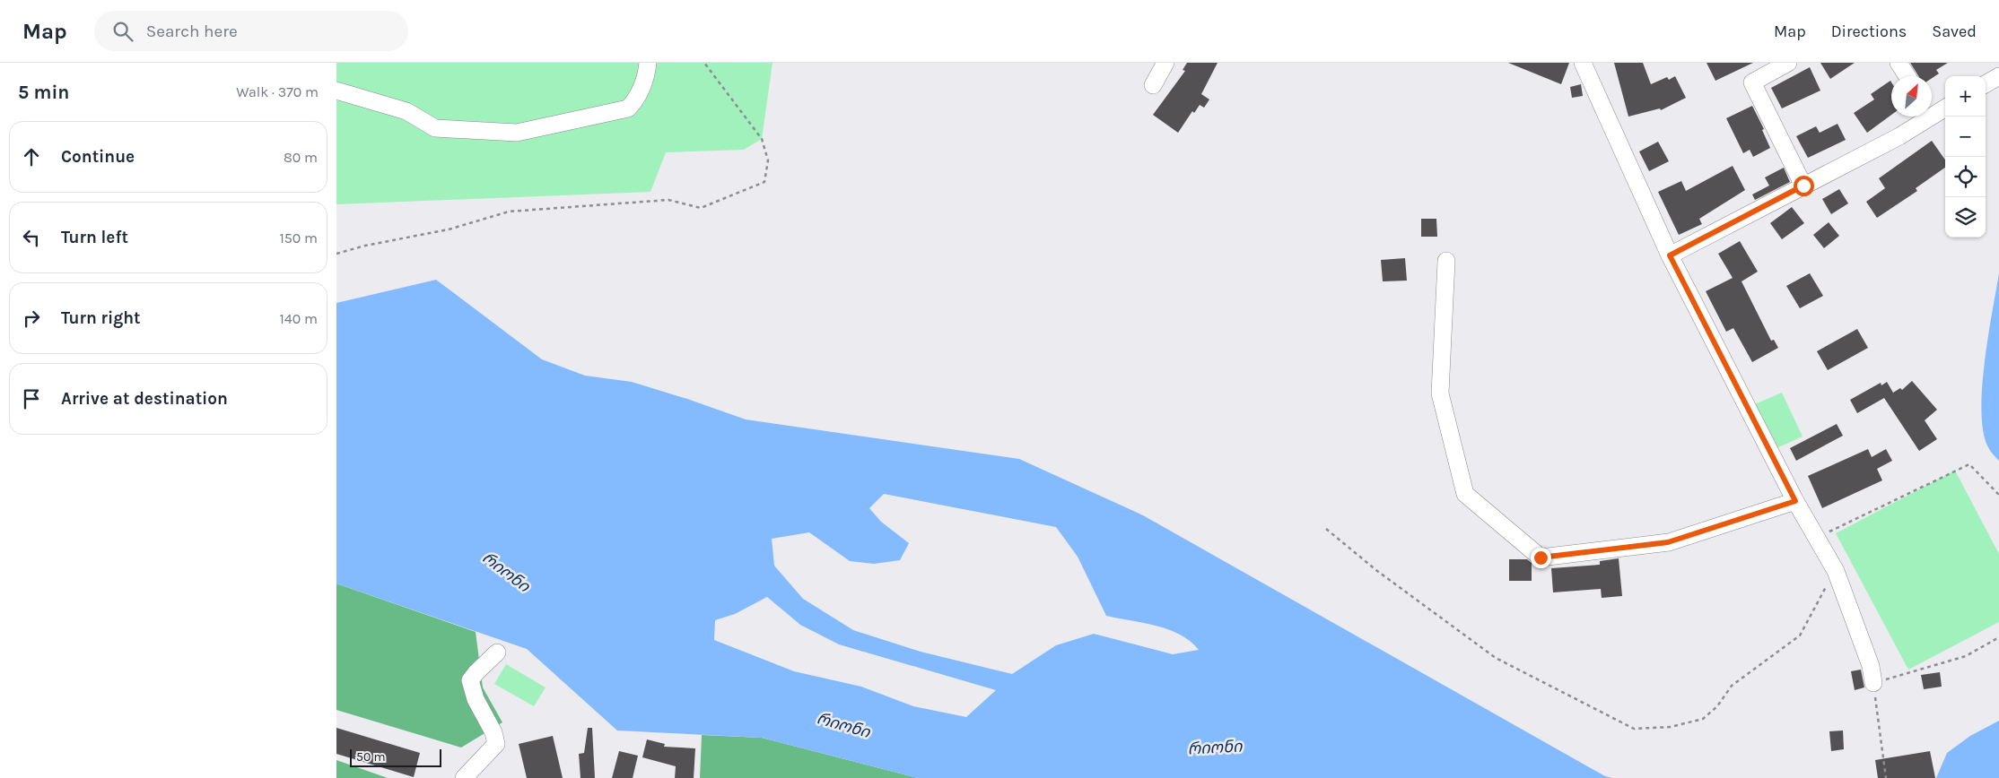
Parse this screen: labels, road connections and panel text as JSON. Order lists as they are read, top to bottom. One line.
{"water":["რიონი"],"scale_bar":"50 m","north":"top right","page":{"header":"Map","search":"Search here","nav":["Map","Directions","Saved"],"heading":["5 min","Walk · 370 m"],"map_buttons":["+","−"],"list":[["Continue","80 m"],["Turn left","150 m"],["Turn right","140 m"],"Arrive at destination"],"scale":"50 m"}}
